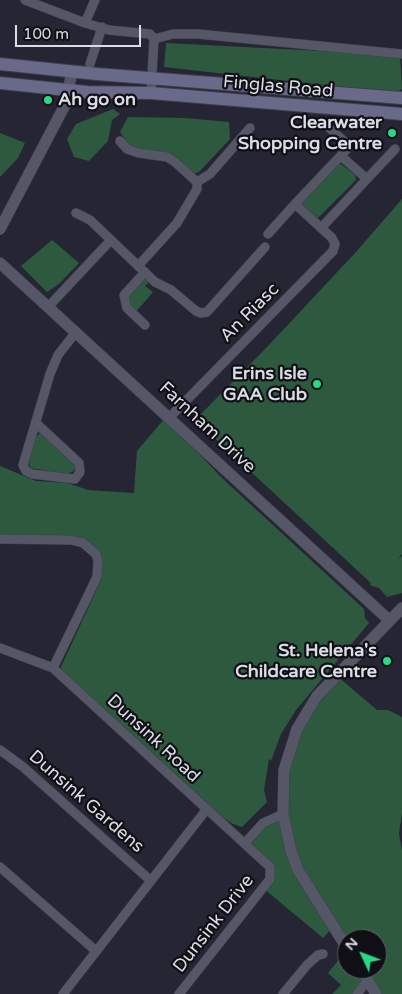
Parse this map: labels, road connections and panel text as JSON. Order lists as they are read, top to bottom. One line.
{"streets":{"main road":["Finglas Road"],"street":["An Riasc","Farnham Drive","Dunsink Road","Dunsink Gardens","Dunsink Drive"]},"crossings":[["An Riasc","Farnham Drive"],["Dunsink Road","Dunsink Drive"]],"places":["Ah go on","Clearwater Shopping Centre","Erins Isle GAA Club","St. Helena's Childcare Centre"],"scale_bar":"100 m","north":"top left"}
